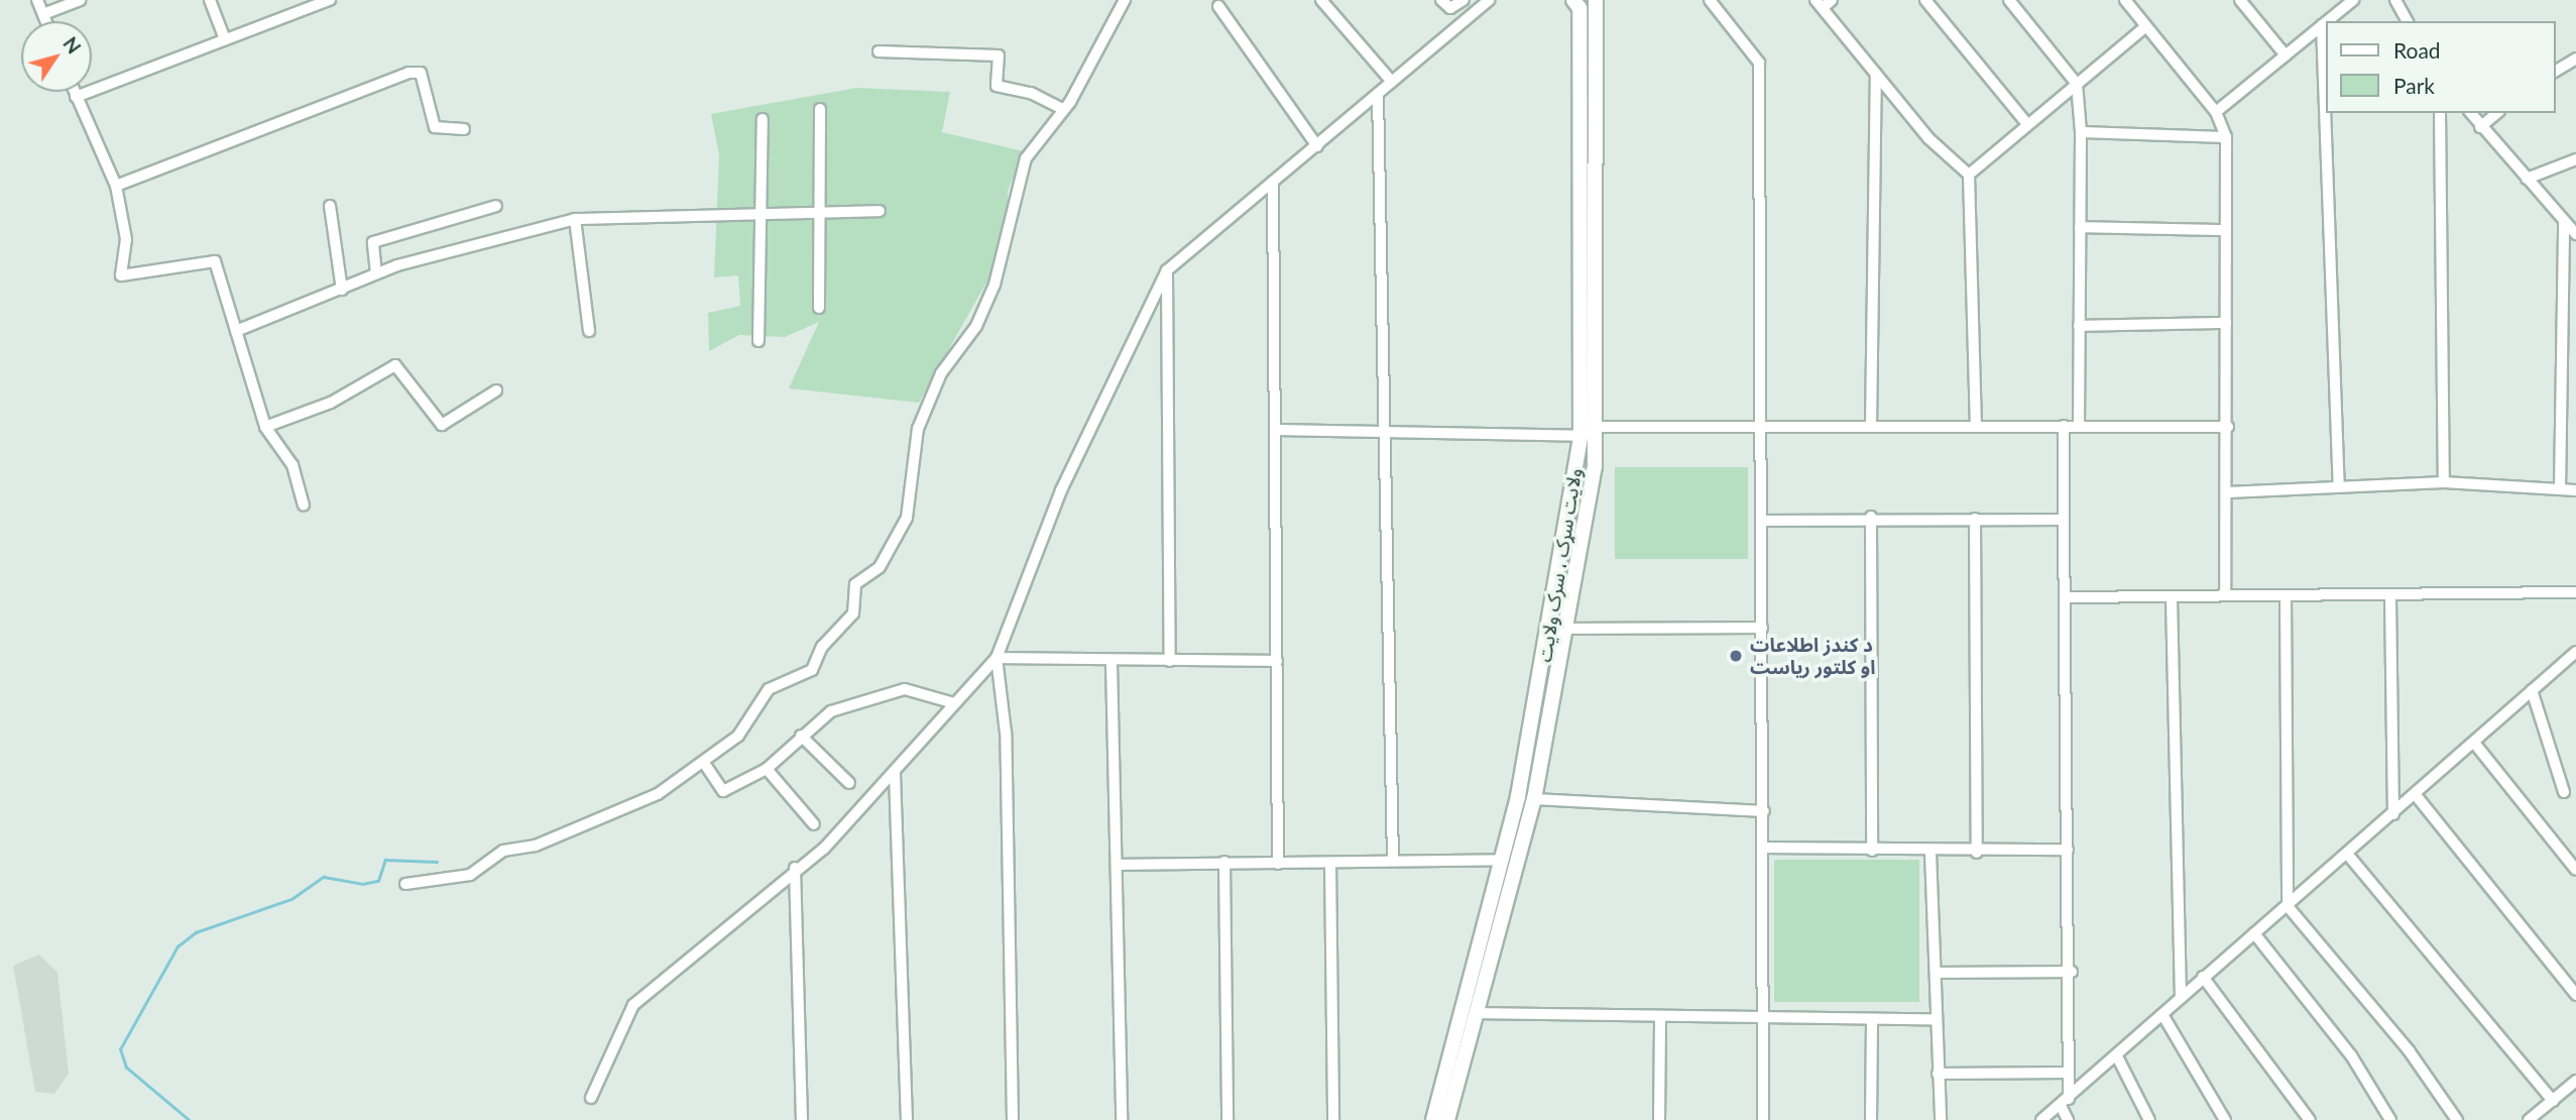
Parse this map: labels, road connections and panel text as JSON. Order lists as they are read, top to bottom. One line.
{"streets":{"main road":["ولایت سړک ، سرک ولایت"]},"places":["د کندز اطلاعات او کلتور ریاست"],"legend":["Road","Park"],"north":"top right"}
